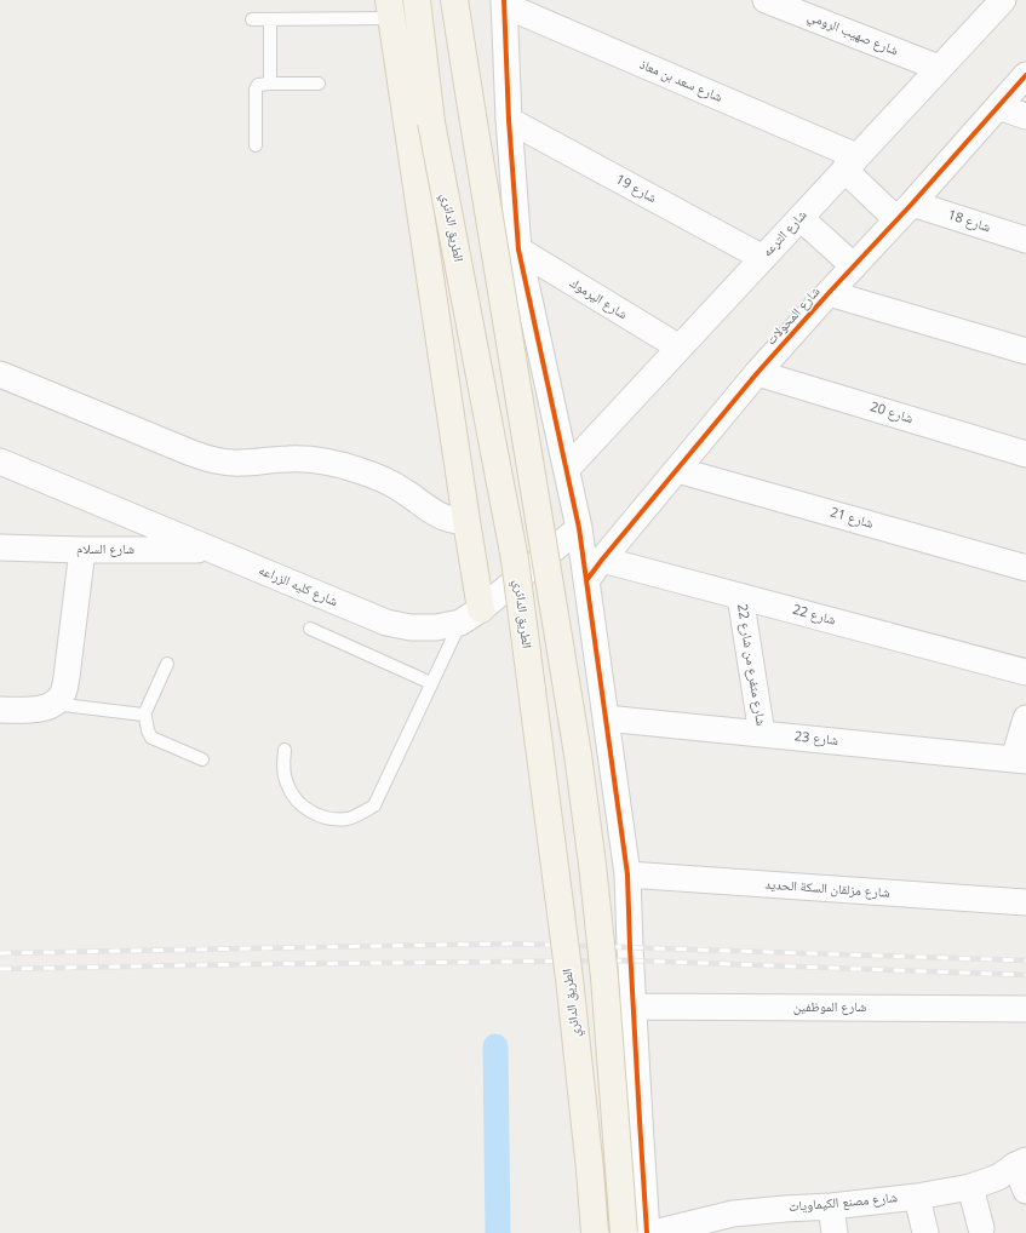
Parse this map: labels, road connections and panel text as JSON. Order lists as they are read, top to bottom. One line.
{"streets":{"main road":["الطريق الدائري"],"street":["شارع صهيب الرومي","شارع سعد بن معاذ","شارع 19","شارع 18","شارع الترعه","شارع اليرموك","شارع المحولات","شارع 20","شارع 21","شارع السلام","شارع كليه الزراعه","شارع 22","شارع متفرع من شارع 22","شارع 23","شارع مزلقان السكة الحديد","شارع الموظفين","شارع مصنع الكيماويات"]},"crossings":[["شارع صهيب الرومي","شارع الترعه"],["شارع سعد بن معاذ","شارع الترعه"],["شارع 19","شارع الترعه"],["شارع 18","شارع المحولات"],["شارع الترعه","شارع اليرموك"],["شارع المحولات","شارع 20"],["شارع المحولات","شارع 21"],["شارع المحولات","شارع 22"],["شارع السلام","شارع كليه الزراعه"],["شارع 22","شارع متفرع من شارع 22"],["شارع متفرع من شارع 22","شارع 23"]]}
